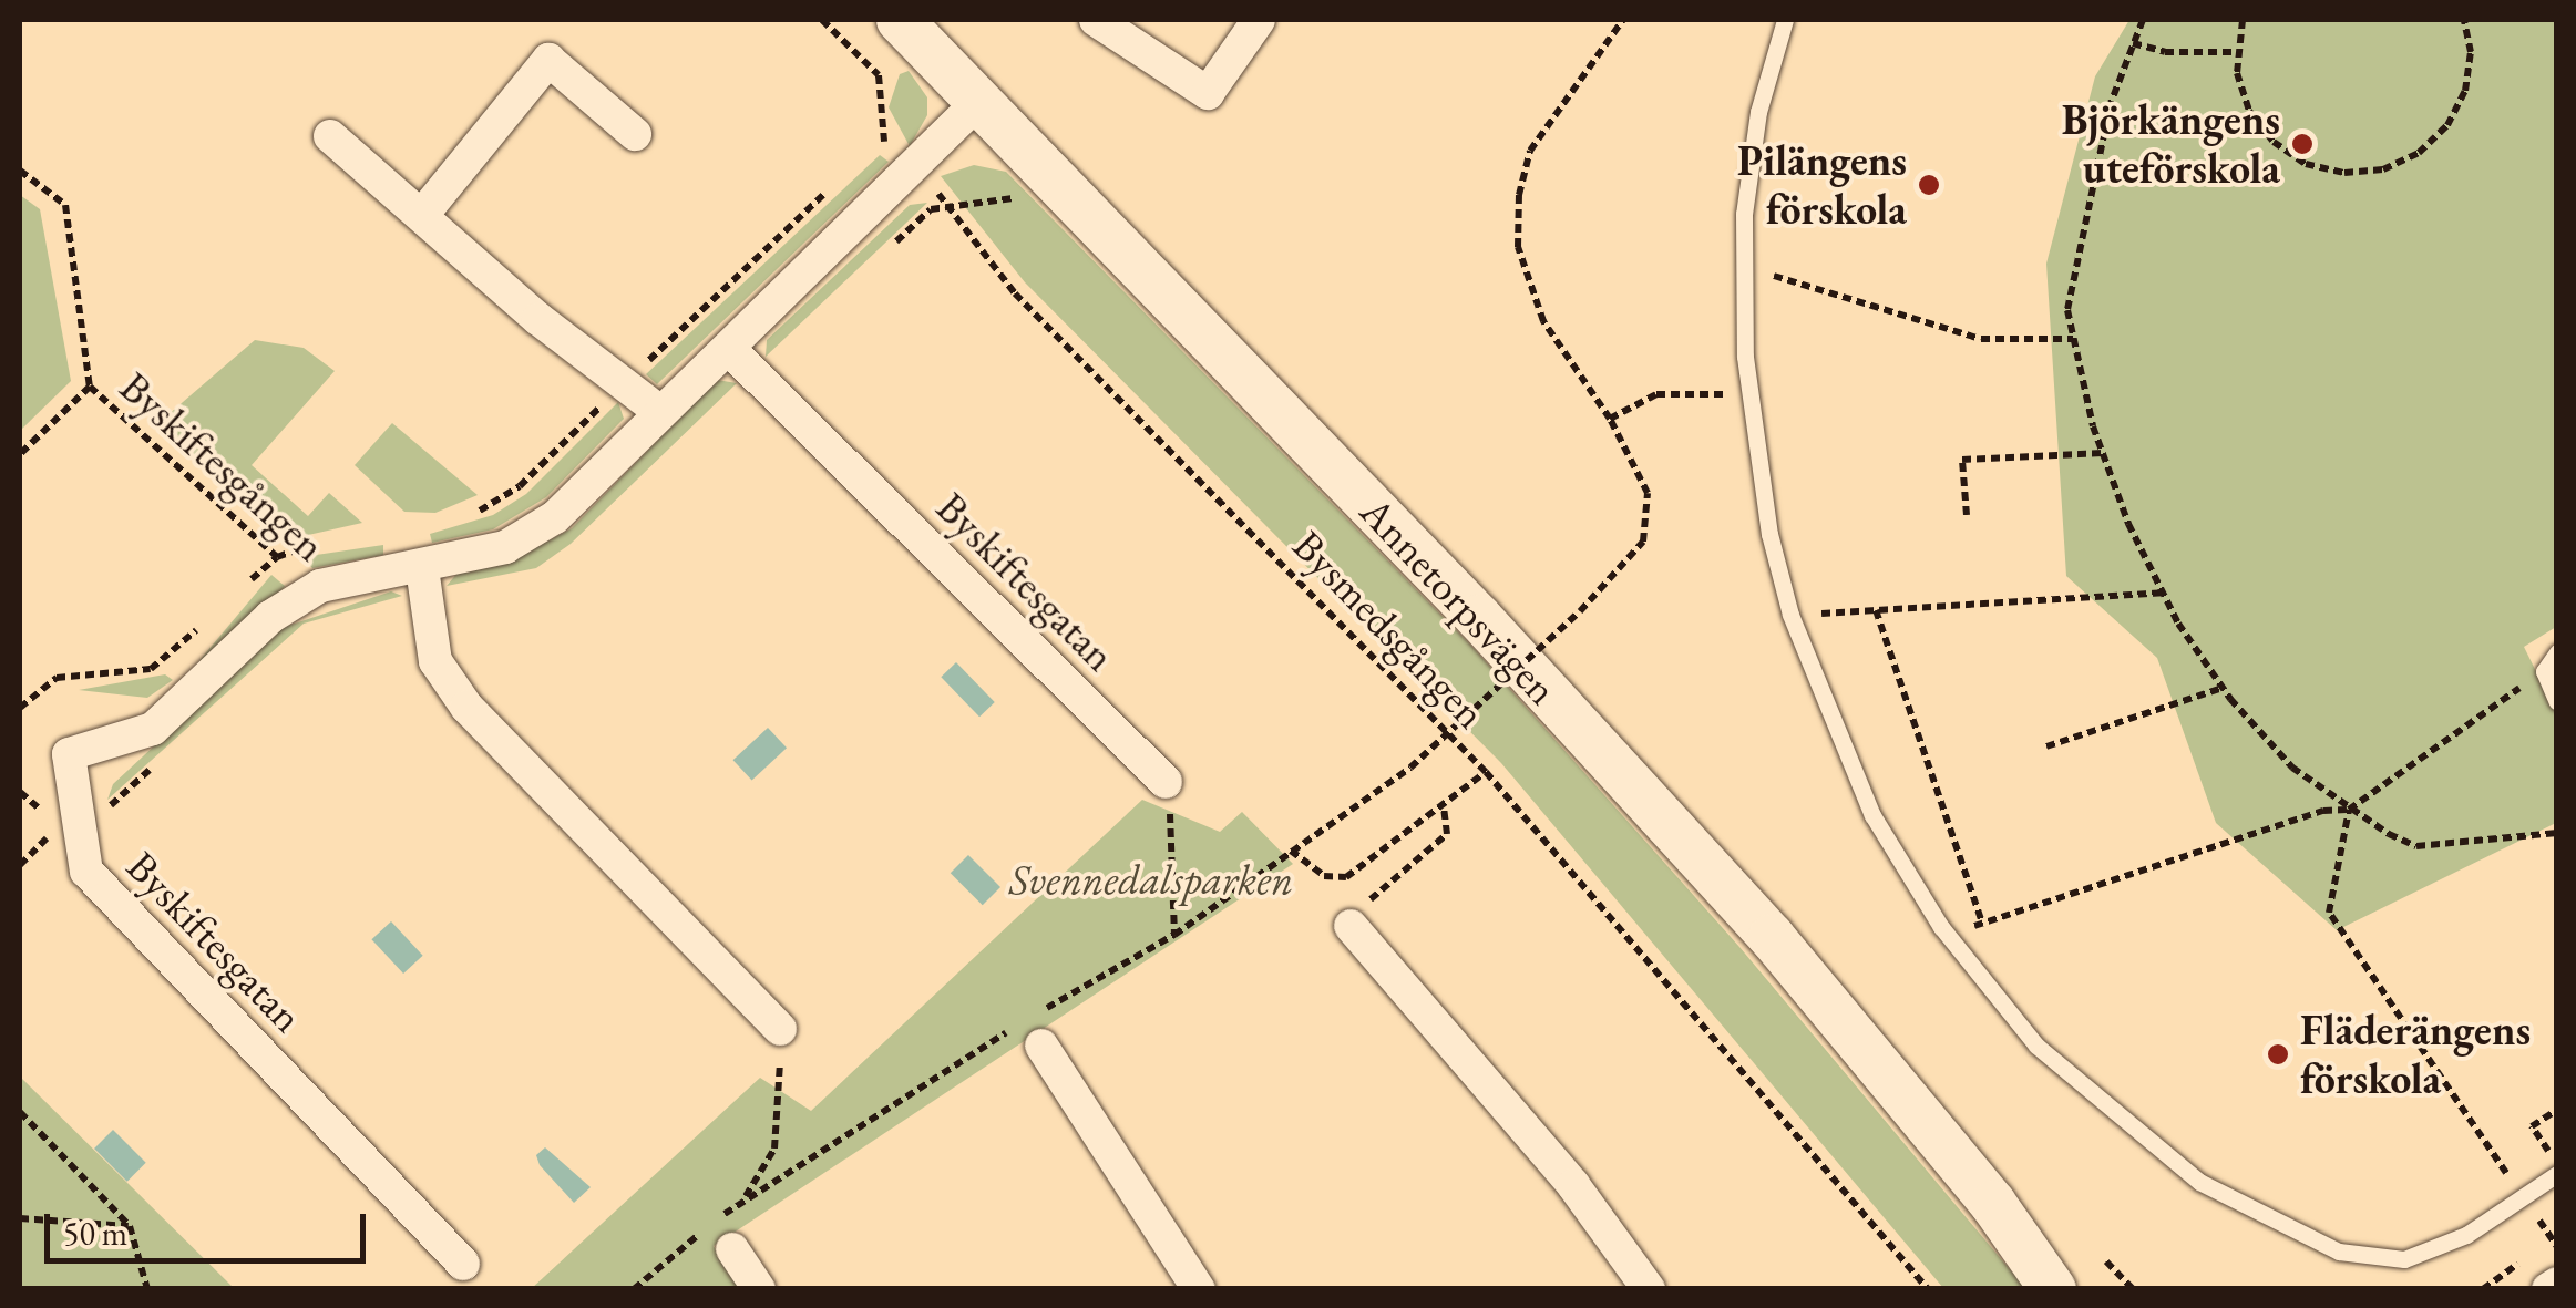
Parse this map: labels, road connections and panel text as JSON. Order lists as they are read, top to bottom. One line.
{"streets":{"main road":["Annetorpsvägen"],"street":["Byskiftesgatan"],"path":["Byskiftesgången","Bysmedsgången"]},"crossings":[["Byskiftesgången","Byskiftesgatan"],["Byskiftesgatan","Annetorpsvägen"],["Byskiftesgatan","Bysmedsgången"]],"parks":["Svennedalsparken"],"places":["Björkängens uteförskola","Pilängens förskola","Fläderängens förskola"],"scale_bar":"50 m"}
